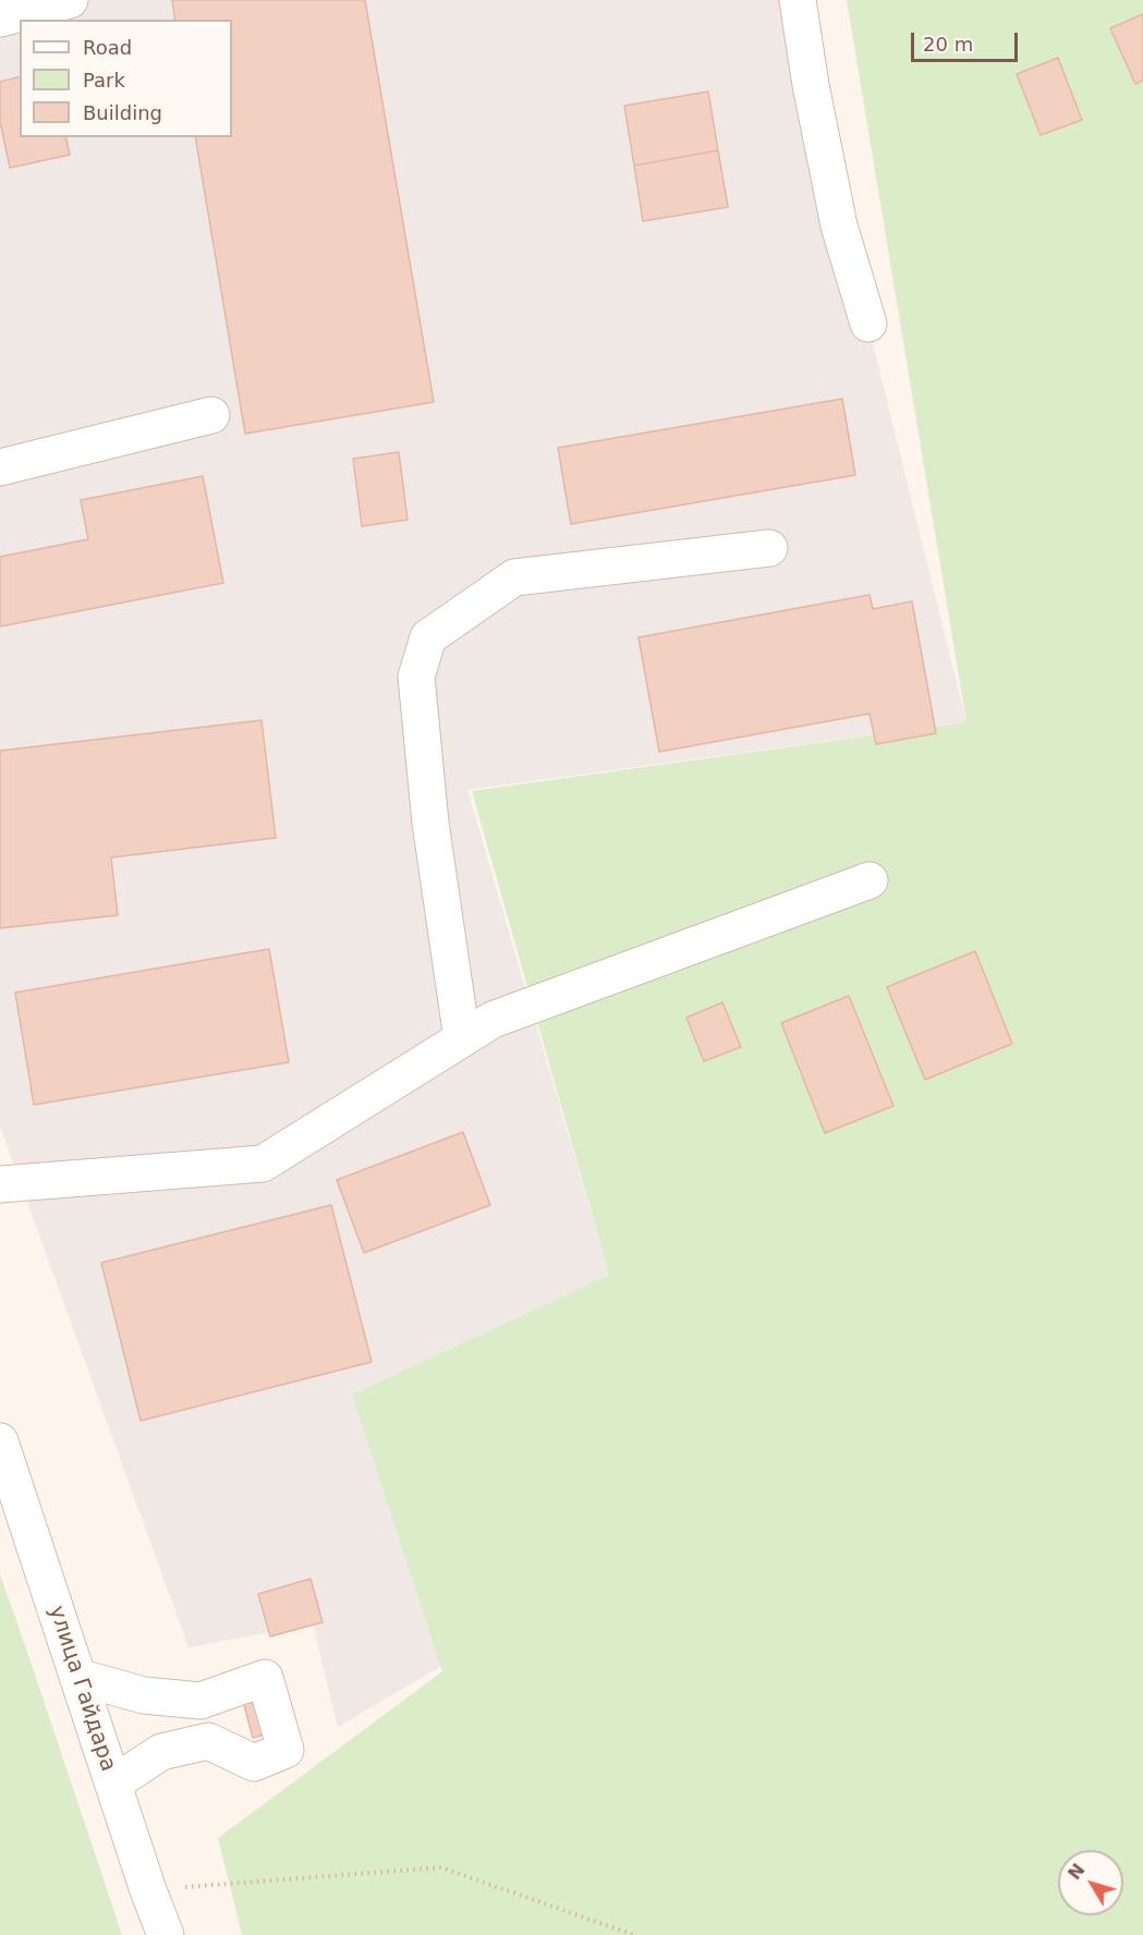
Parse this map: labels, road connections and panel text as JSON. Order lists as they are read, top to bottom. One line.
{"streets":{"street":["улица Гайдара"]},"legend":["Road","Park","Building"],"scale_bar":"20 m","north":"top left"}
